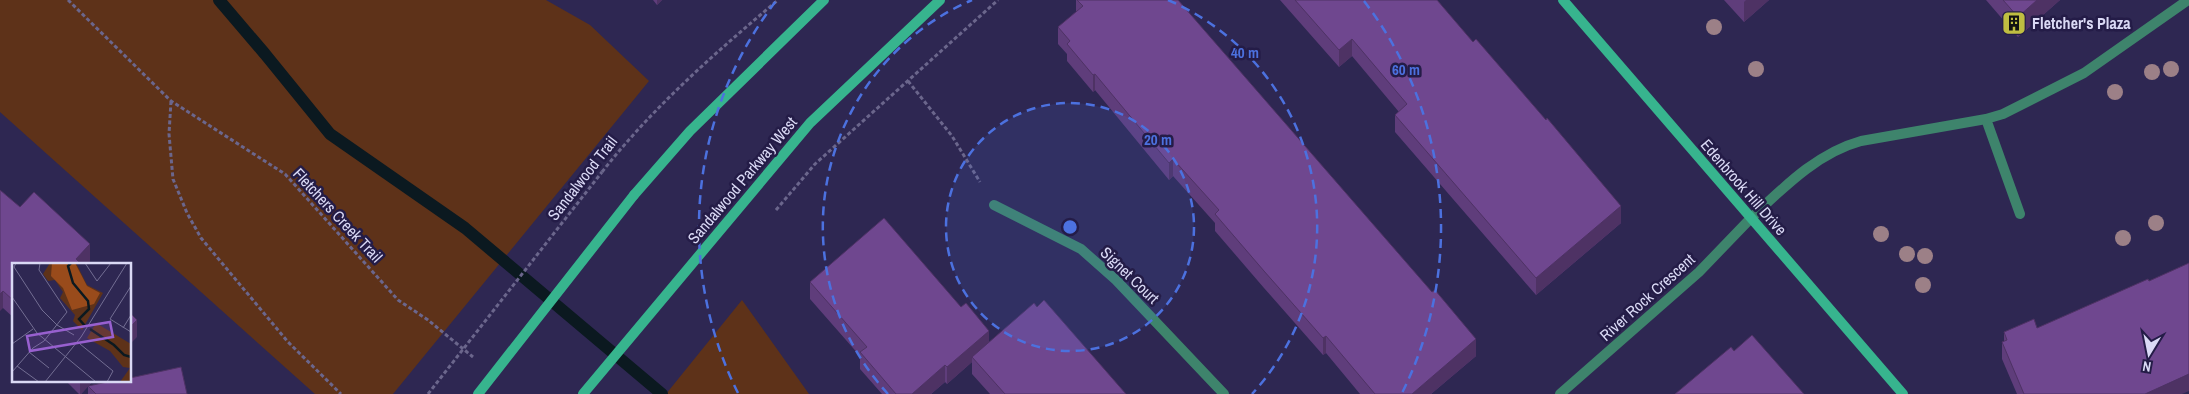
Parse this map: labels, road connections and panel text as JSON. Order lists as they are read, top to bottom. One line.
{"streets":{"main road":["Sandalwood Parkway West","Edenbrook Hill Drive"],"street":["Signet Court","River Rock Crescent"],"path":["Sandalwood Trail","Fletchers Creek Trail"]},"crossings":[["Edenbrook Hill Drive","River Rock Crescent"]],"places":{"building":["Fletcher's Plaza"]},"north":"bottom","rings":["40 m","60 m","20 m"]}
